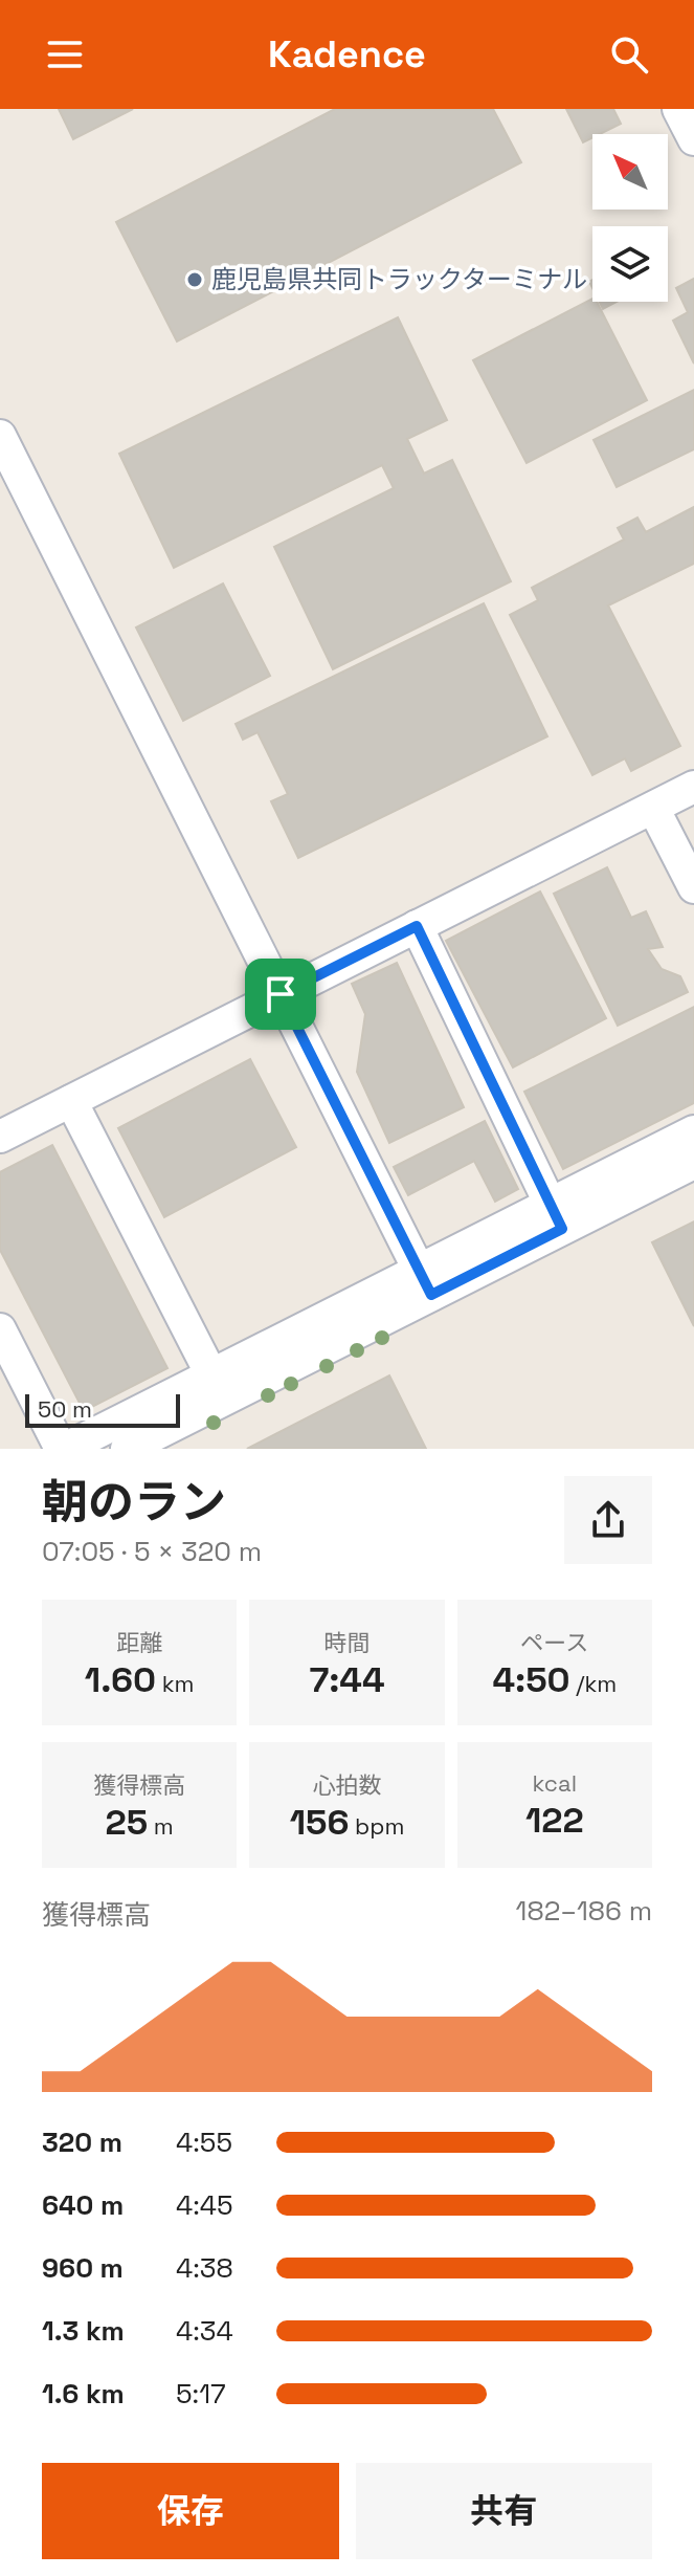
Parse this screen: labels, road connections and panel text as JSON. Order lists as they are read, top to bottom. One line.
{"places":["鹿児島県共同トラックターミナル"],"scale_bar":"50 m","north":"top left","page":{"header":"Kadence","scale":"50 m","heading":["朝のラン","07:05 · 5 × 320 m"],"stats":[["距離","1.60 km"],["時間","7:44"],["ペース","4:50 /km"],["獲得標高","25 m"],["心拍数","156 bpm"],["kcal","122"]],"chart":["獲得標高","182–186 m"],"list":[{"name":"320 m","note":"4:55"},{"name":"640 m","note":"4:45"},{"name":"960 m","note":"4:38"},{"name":"1.3 km","note":"4:34"},{"name":"1.6 km","note":"5:17"}],"buttons":["保存","共有"]}}
